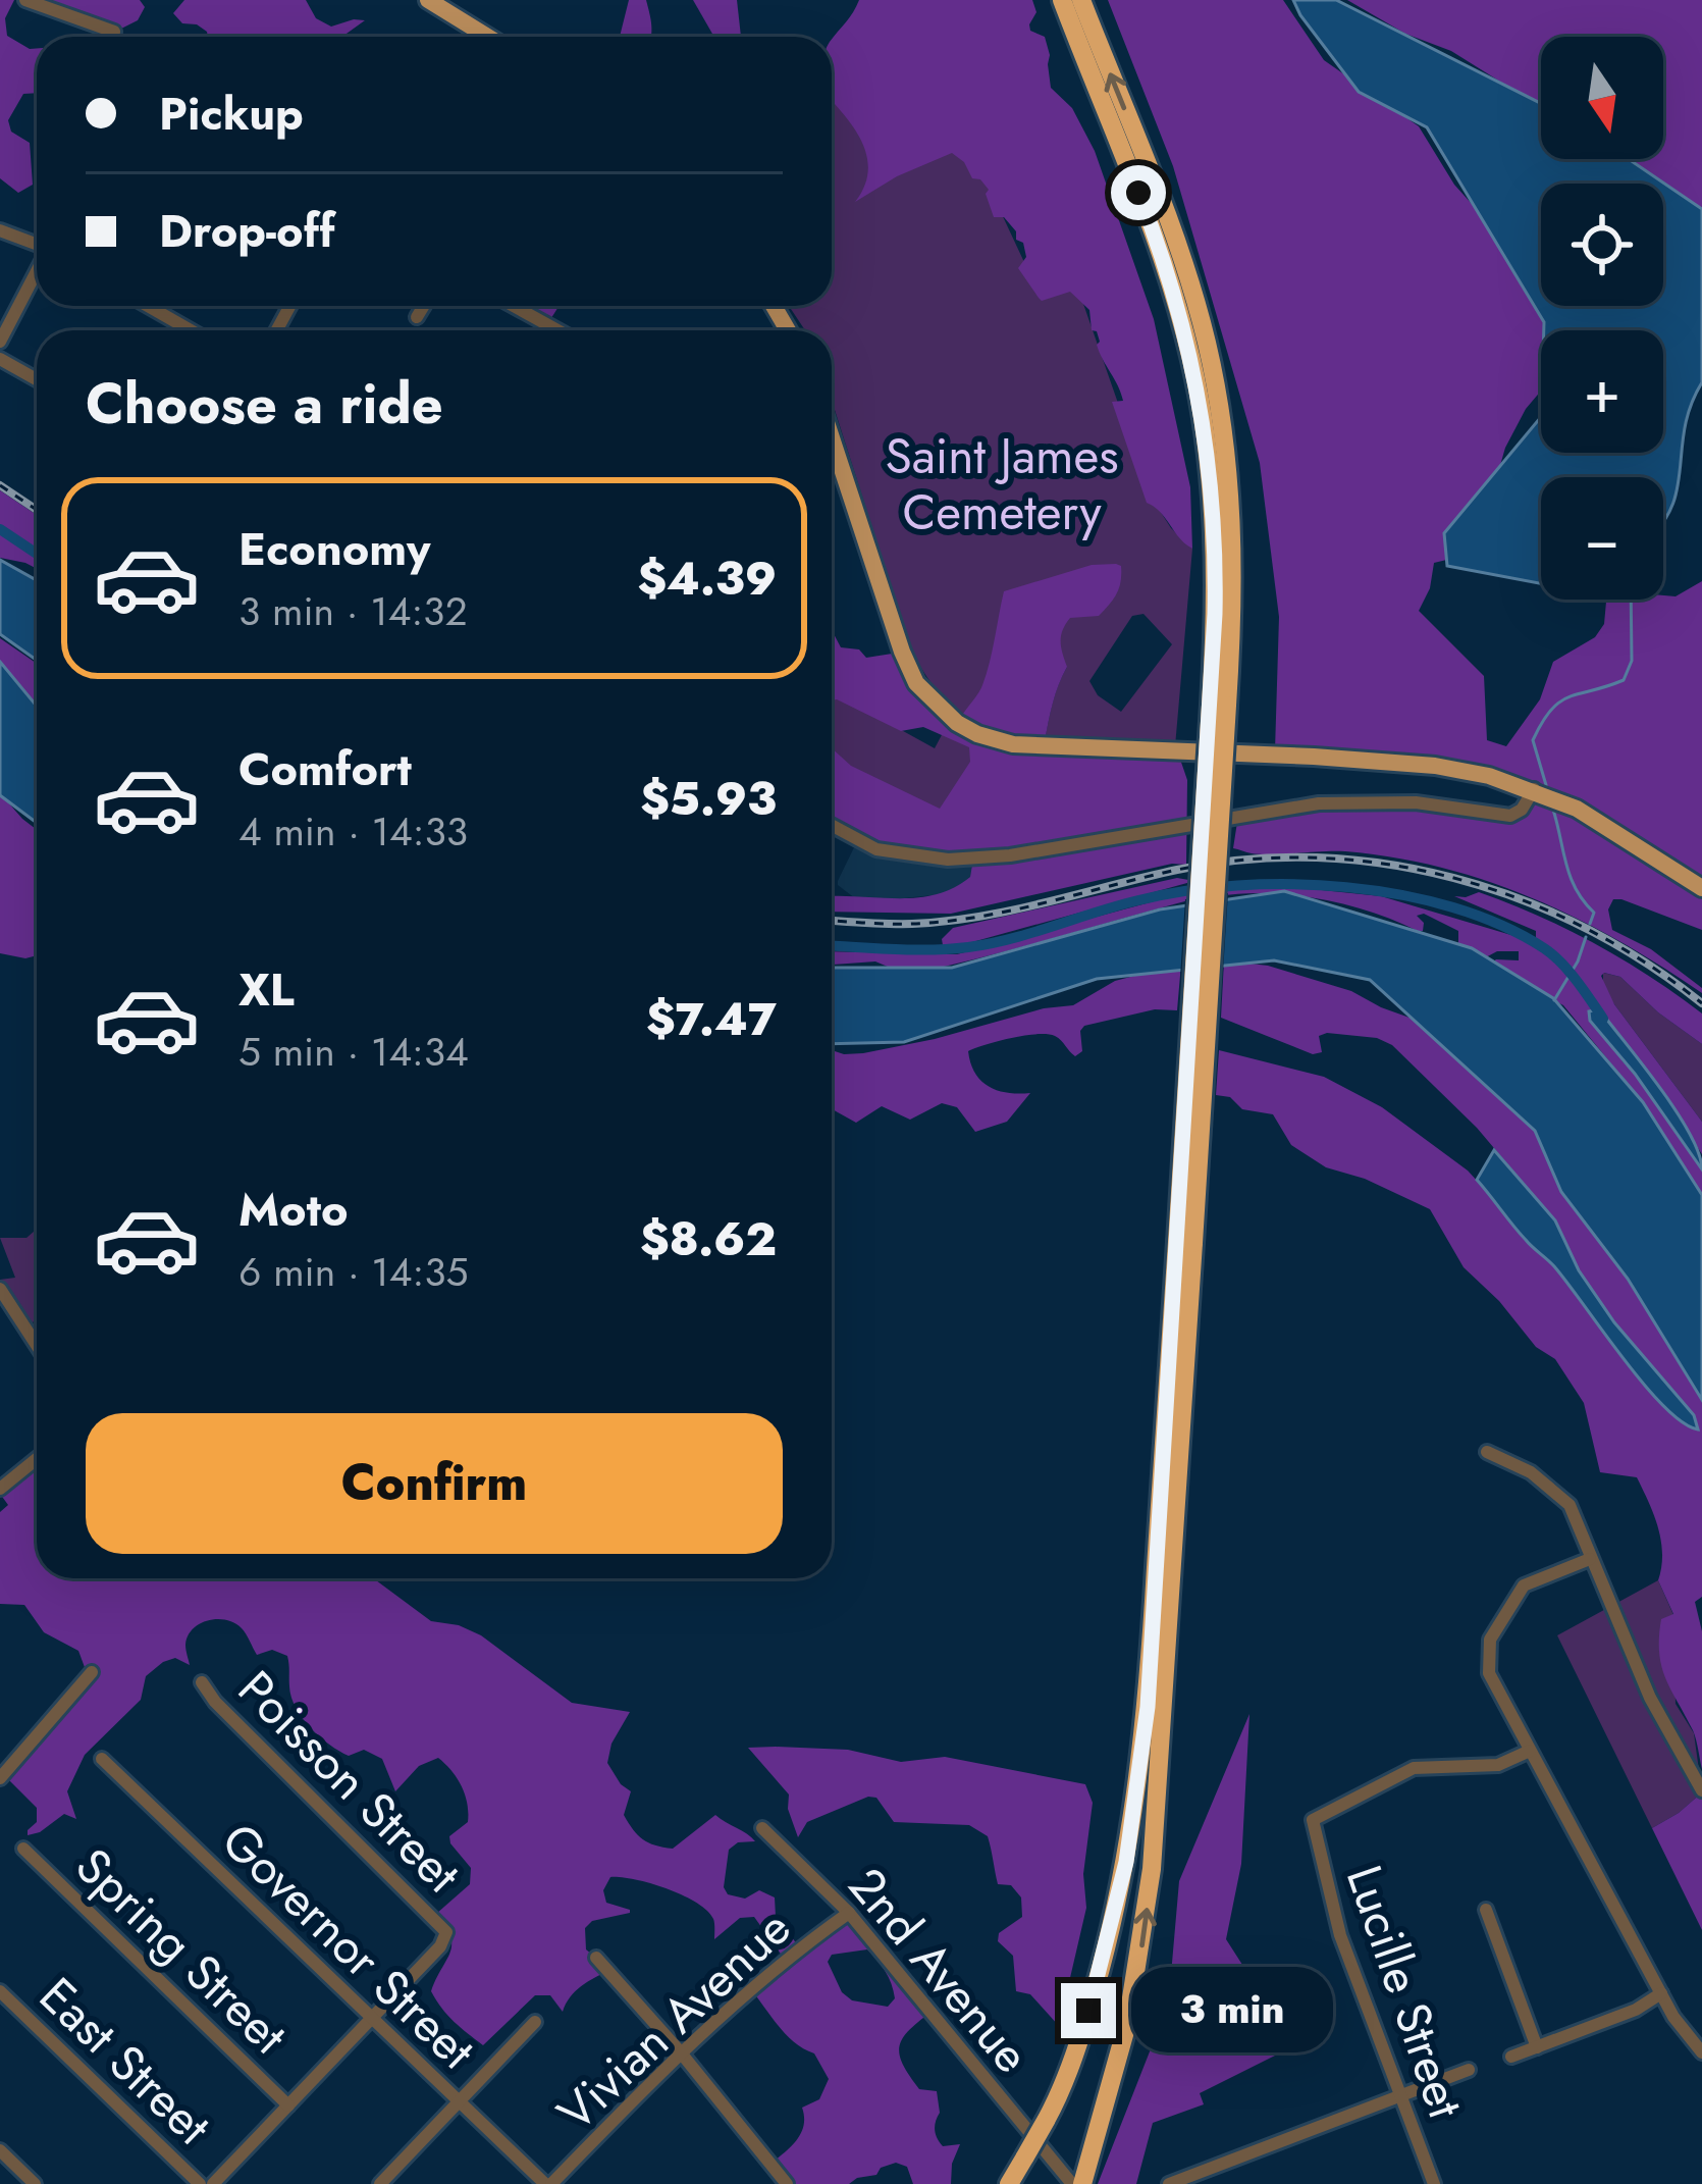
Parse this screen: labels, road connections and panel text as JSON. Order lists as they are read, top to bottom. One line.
{"streets":{"street":["Poisson Street","Governor Street","Spring Street","2nd Avenue","Lucille Street","Vivian Avenue","East Street"]},"crossings":[["Poisson Street","Governor Street"],["Governor Street","Vivian Avenue"],["2nd Avenue","Vivian Avenue"]],"parks":["Saint James Cemetery"],"north":"bottom","page":{"map_buttons":["+","−"],"banner":["Pickup","Drop-off"],"heading":"Choose a ride","list":[{"name":"Economy","note":"3 min · 14:32","value":"$4.39"},{"name":"Comfort","note":"4 min · 14:33","value":"$5.93"},{"name":"XL","note":"5 min · 14:34","value":"$7.47"},{"name":"Moto","note":"6 min · 14:35","value":"$8.62"}],"buttons":"Confirm","bubble":"3 min"}}
